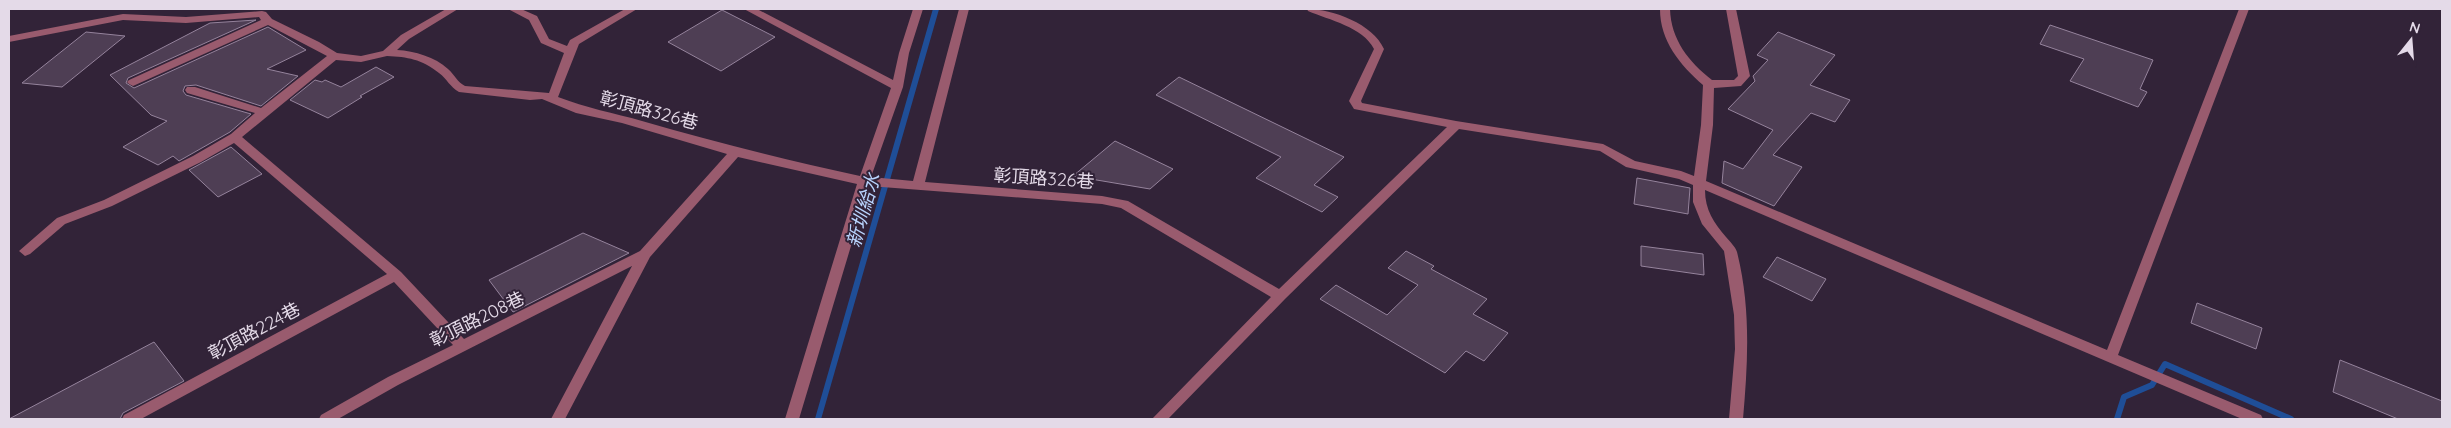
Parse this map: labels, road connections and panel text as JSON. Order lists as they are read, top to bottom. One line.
{"streets":{"street":["彰頂路326巷","彰頂路208巷","彰頂路224巷"]},"water":["新圳給水"],"north":"top"}
